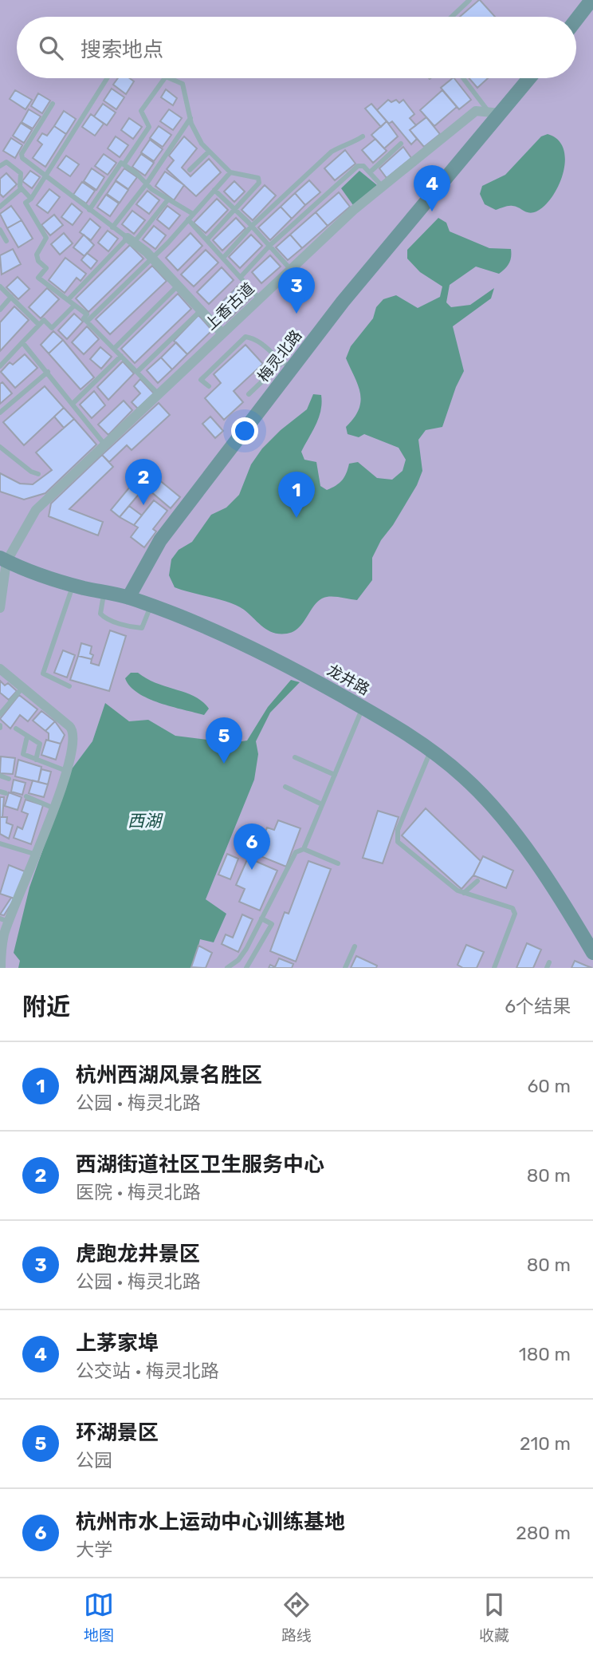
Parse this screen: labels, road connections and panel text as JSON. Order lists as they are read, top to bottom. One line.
{"streets":{"street":["上香古道","梅灵北路","龙井路"]},"crossings":[["上香古道","梅灵北路"],["上香古道","龙井路"],["梅灵北路","龙井路"]],"water":["西湖"],"page":{"search":"搜索地点","pins":["4","3","2","1","5","6"],"heading":["附近","6个结果"],"list":[{"mark":"1","name":"杭州西湖风景名胜区","note":"公园 · 梅灵北路","value":"60 m"},{"mark":"2","name":"西湖街道社区卫生服务中心","note":"医院 · 梅灵北路","value":"80 m"},{"mark":"3","name":"虎跑龙井景区","note":"公园 · 梅灵北路","value":"80 m"},{"mark":"4","name":"上茅家埠","note":"公交站 · 梅灵北路","value":"180 m"},{"mark":"5","name":"环湖景区","note":"公园","value":"210 m"},{"mark":"6","name":"杭州市水上运动中心训练基地","note":"大学","value":"280 m"}],"nav":["地图","路线","收藏"]}}
